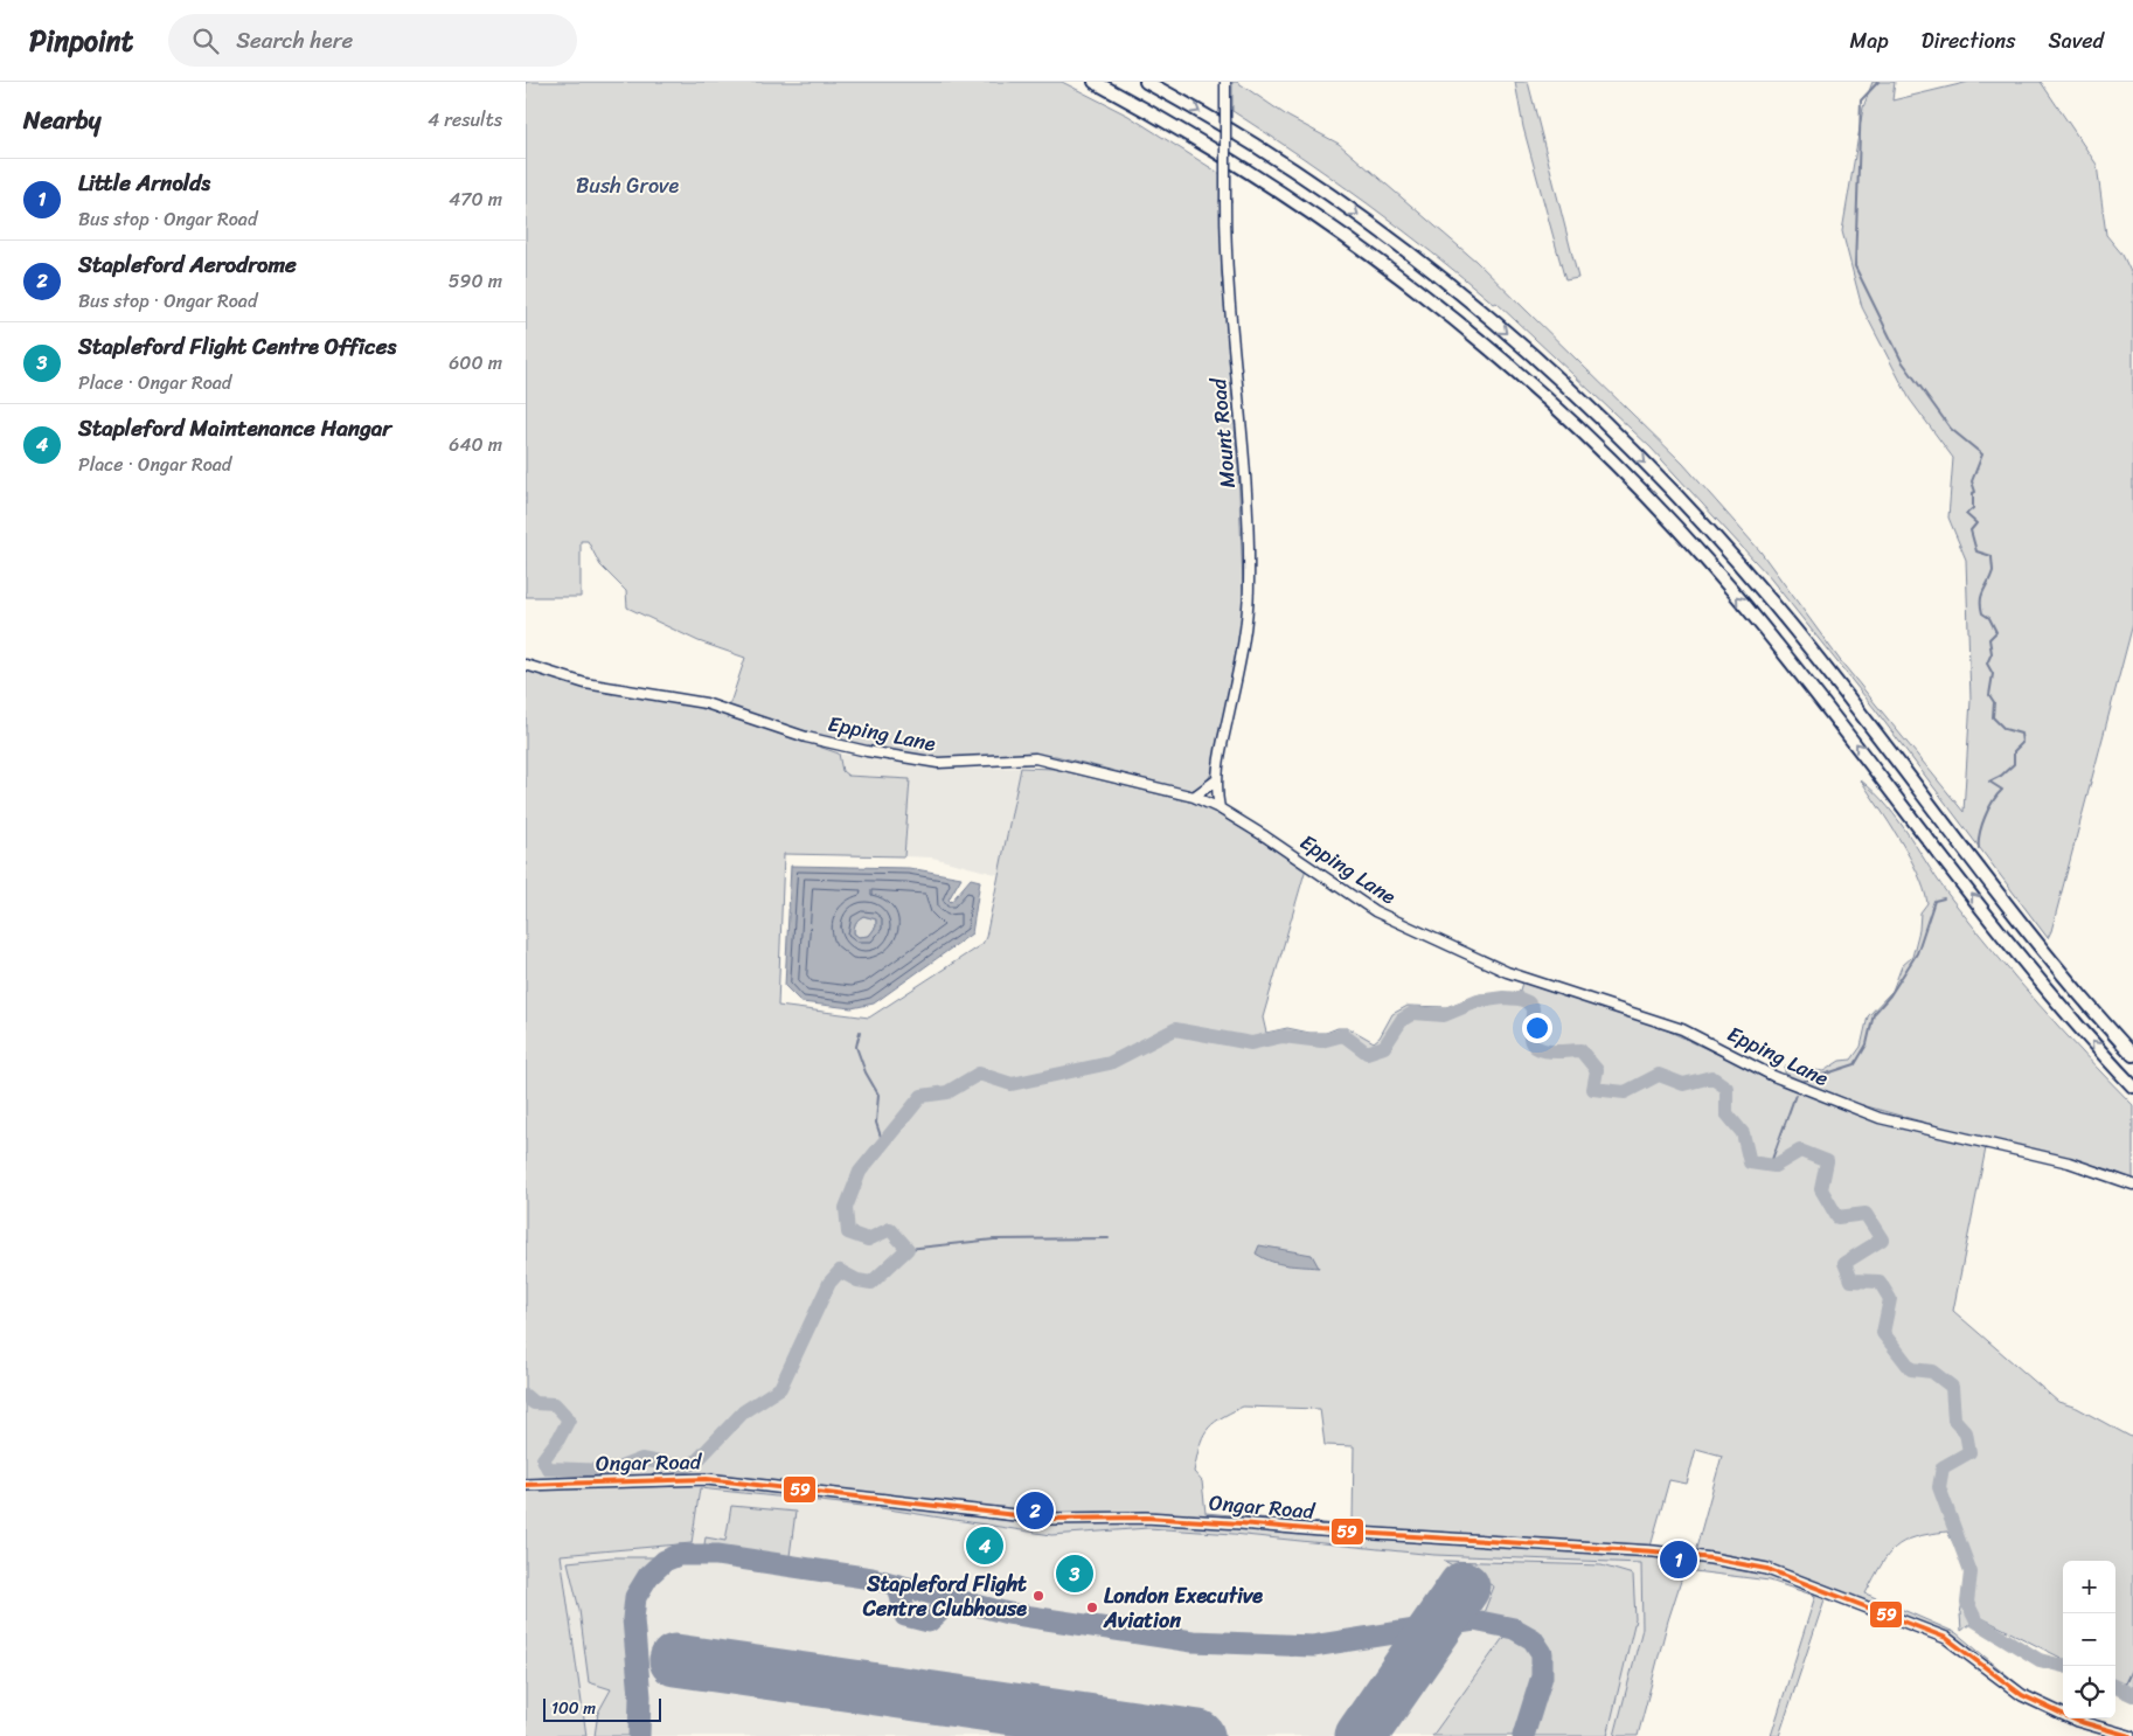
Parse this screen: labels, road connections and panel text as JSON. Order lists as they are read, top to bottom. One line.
{"streets":{"main road":["Ongar Road"],"street":["Mount Road","Epping Lane"]},"crossings":[["Mount Road","Epping Lane"]],"parks":["Bush Grove"],"places":["Stapleford Flight Centre Clubhouse","London Executive Aviation"],"lines":["transit line 59"],"scale_bar":"100 m","page":{"header":"Pinpoint","search":"Search here","nav":["Map","Directions","Saved"],"heading":["Nearby","4 results"],"list":[{"mark":"1","name":"Little Arnolds","note":"Bus stop · Ongar Road","value":"470 m"},{"mark":"2","name":"Stapleford Aerodrome","note":"Bus stop · Ongar Road","value":"590 m"},{"mark":"3","name":"Stapleford Flight Centre Offices","note":"Place · Ongar Road","value":"600 m"},{"mark":"4","name":"Stapleford Maintenance Hangar","note":"Place · Ongar Road","value":"640 m"}],"pins":["2","4","1","3"],"map_buttons":["+","−"],"scale":"100 m"}}
